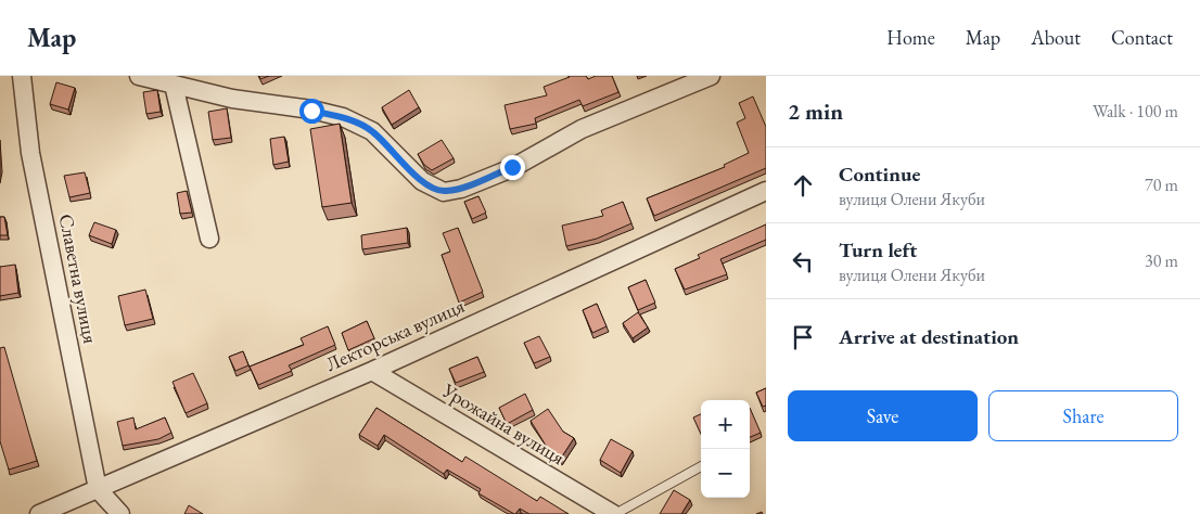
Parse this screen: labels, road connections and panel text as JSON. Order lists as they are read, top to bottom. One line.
{"streets":{"street":["Славетна вулиця","Лекторська вулиця","Урожайна вулиця"]},"crossings":[["Славетна вулиця","Лекторська вулиця"],["Лекторська вулиця","Урожайна вулиця"]],"page":{"header":"Map","nav":["Home","Map","About","Contact"],"heading":["2 min","Walk · 100 m"],"list":[["Continue","вулиця Олени Якуби","70 m"],["Turn left","вулиця Олени Якуби","30 m"],"Arrive at destination"],"buttons":["Save","Share"],"map_buttons":["+","−"]}}
